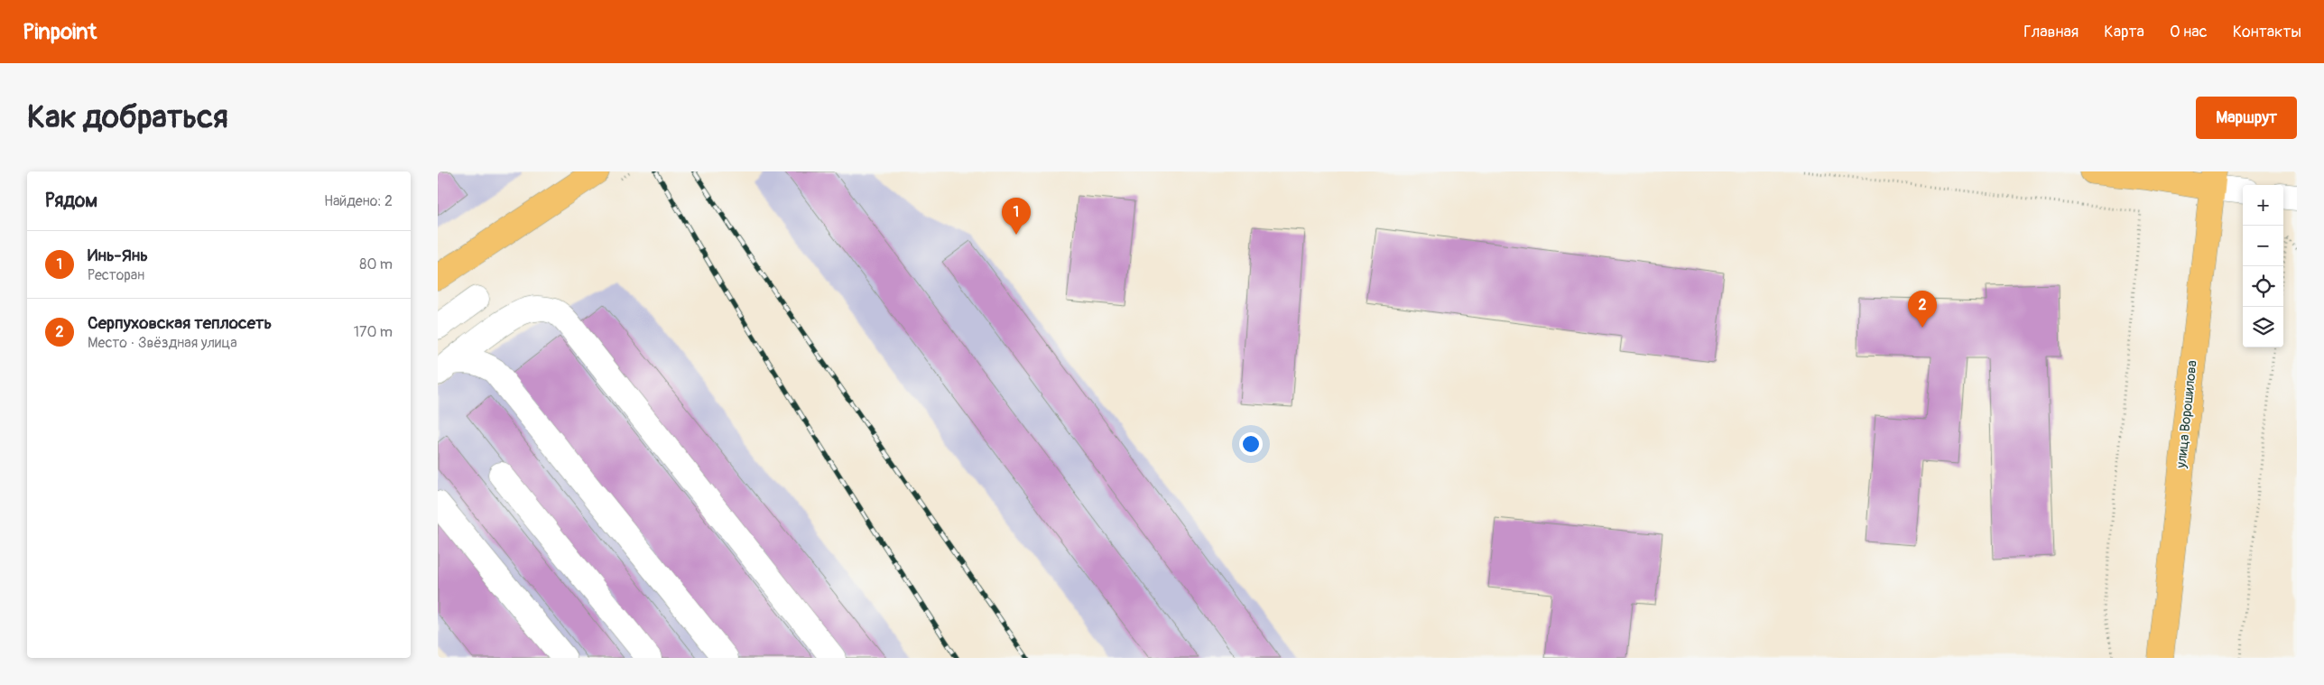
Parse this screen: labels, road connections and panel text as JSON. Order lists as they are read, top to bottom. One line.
{"streets":{"main road":["улица Ворошилова"]},"page":{"header":"Pinpoint","nav":["Главная","Карта","О нас","Контакты"],"buttons":"Маршрут","title":"Как добраться","heading":["Рядом","Найдено: 2"],"map_buttons":["+","−"],"pins":["1","2"],"list":[{"mark":"1","name":"Инь-Янь","note":"Ресторан","value":"80 m"},{"mark":"2","name":"Серпуховская теплосеть","note":"Место · Звёздная улица","value":"170 m"}]}}
